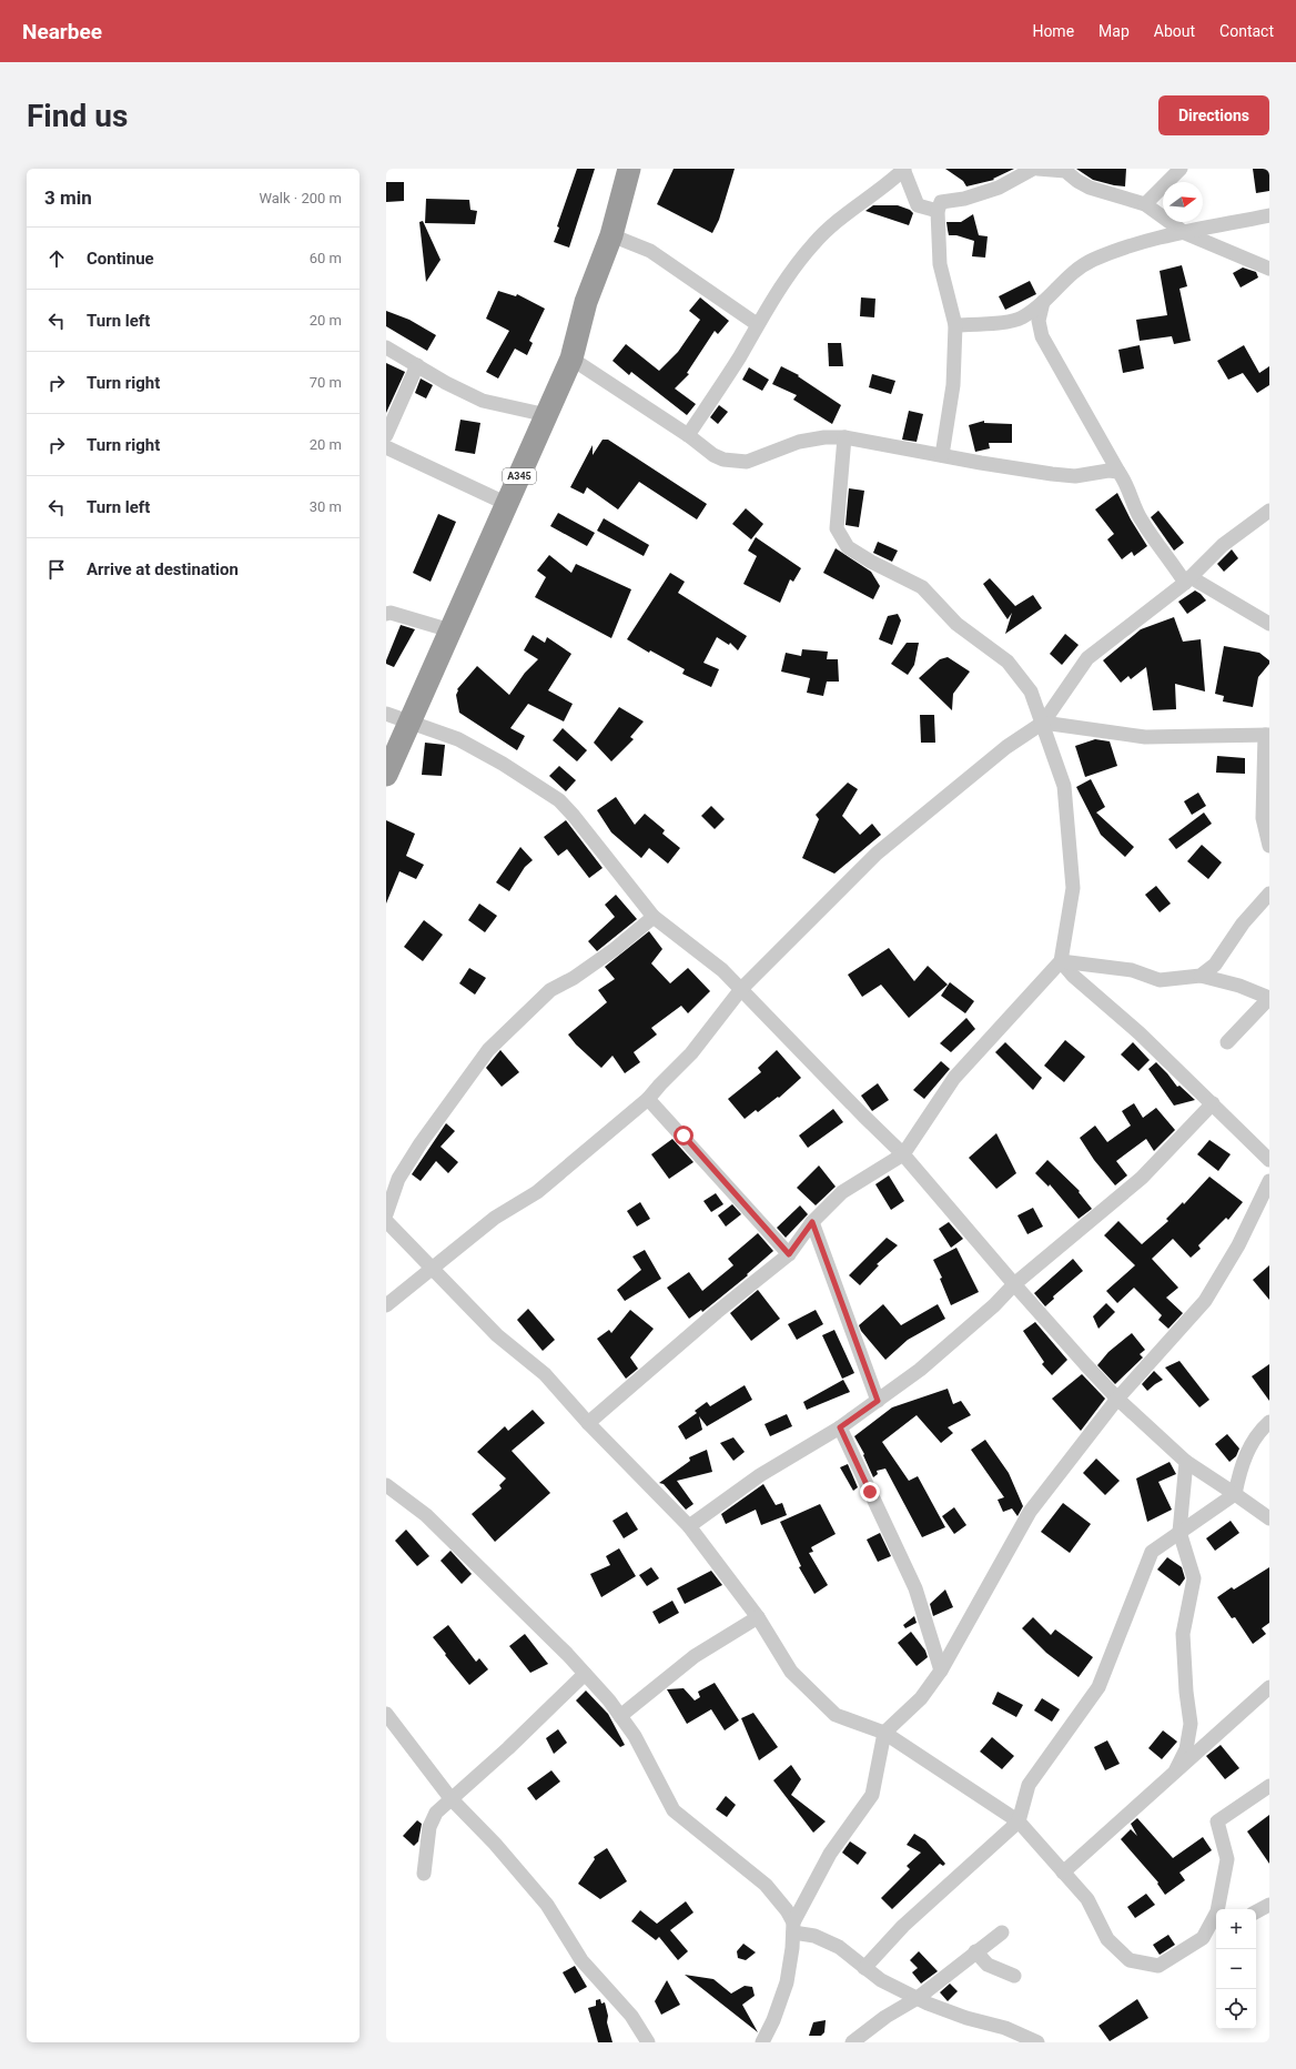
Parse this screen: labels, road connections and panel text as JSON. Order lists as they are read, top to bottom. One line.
{"streets":{"highway":["A345"]},"north":"right","page":{"header":"Nearbee","nav":["Home","Map","About","Contact"],"buttons":"Directions","title":"Find us","heading":["3 min","Walk · 200 m"],"list":[["Continue","60 m"],["Turn left","20 m"],["Turn right","70 m"],["Turn right","20 m"],["Turn left","30 m"],"Arrive at destination"],"map_buttons":["+","−"]}}
